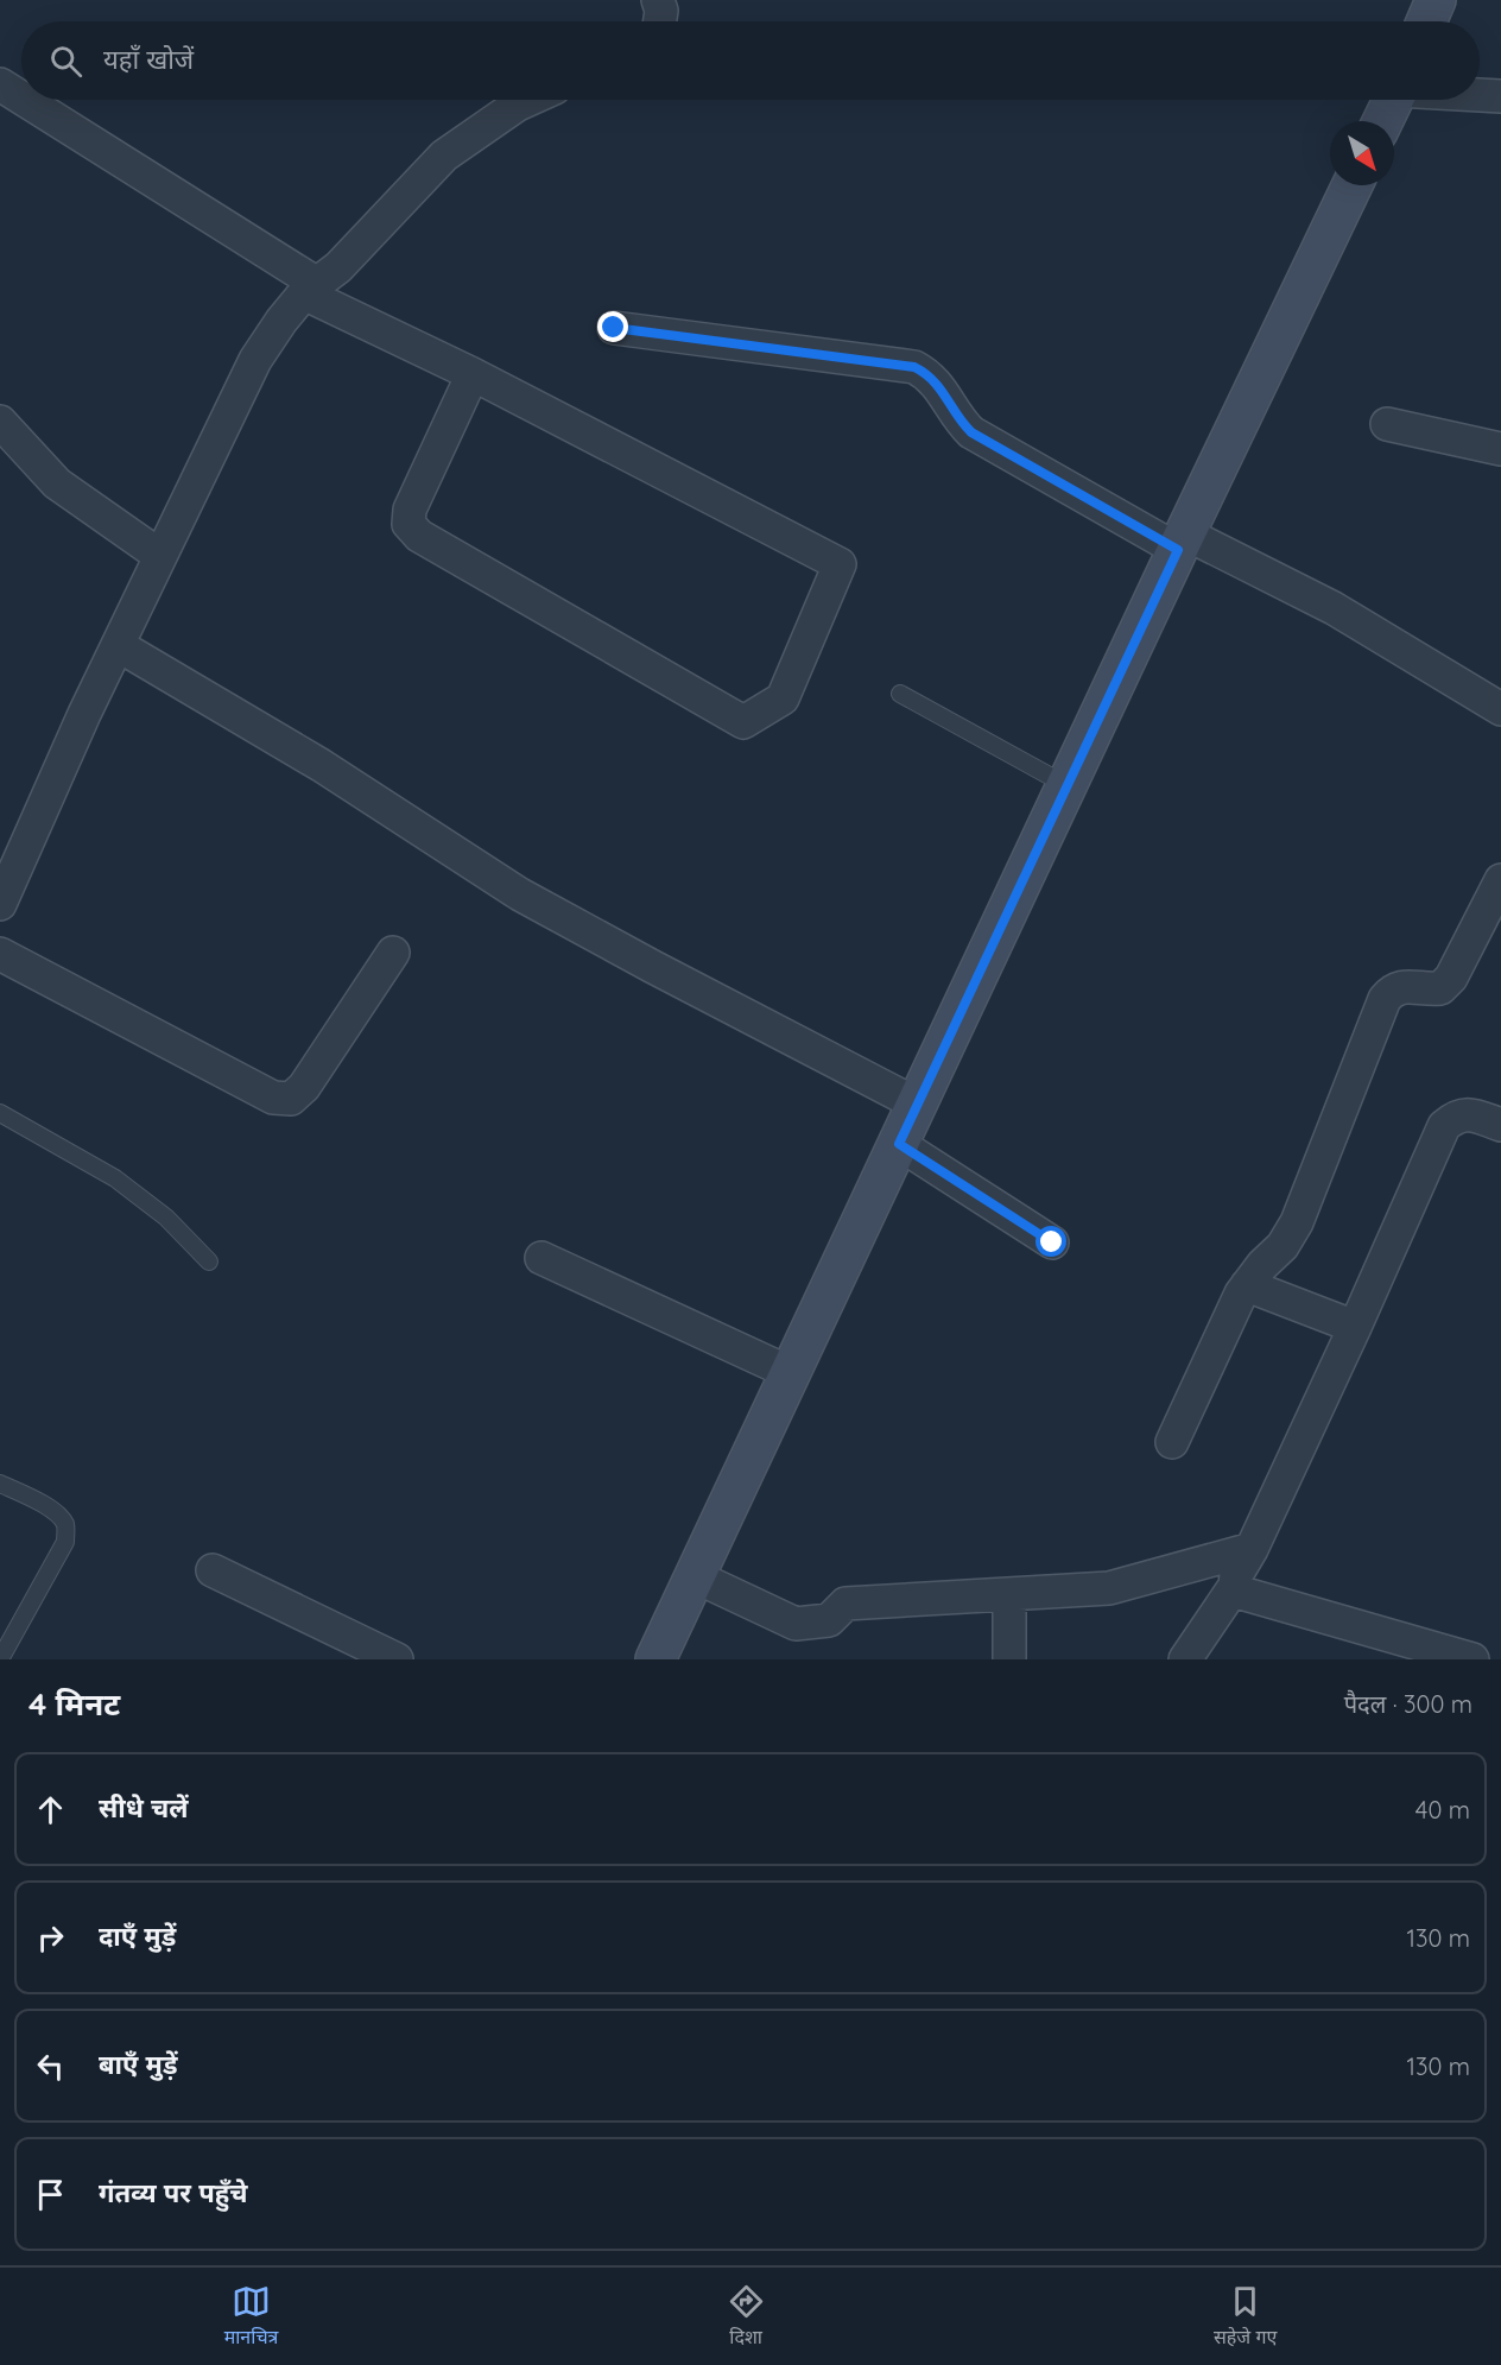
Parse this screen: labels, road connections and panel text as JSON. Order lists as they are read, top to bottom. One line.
{"north":"bottom right","page":{"search":"यहाँ खोजें","heading":["4 मिनट","पैदल · 300 m"],"list":[["सीधे चलें","40 m"],["दाएँ मुड़ें","130 m"],["बाएँ मुड़ें","130 m"],"गंतव्य पर पहुँचे"],"nav":["मानचित्र","दिशा","सहेजे गए"]}}
